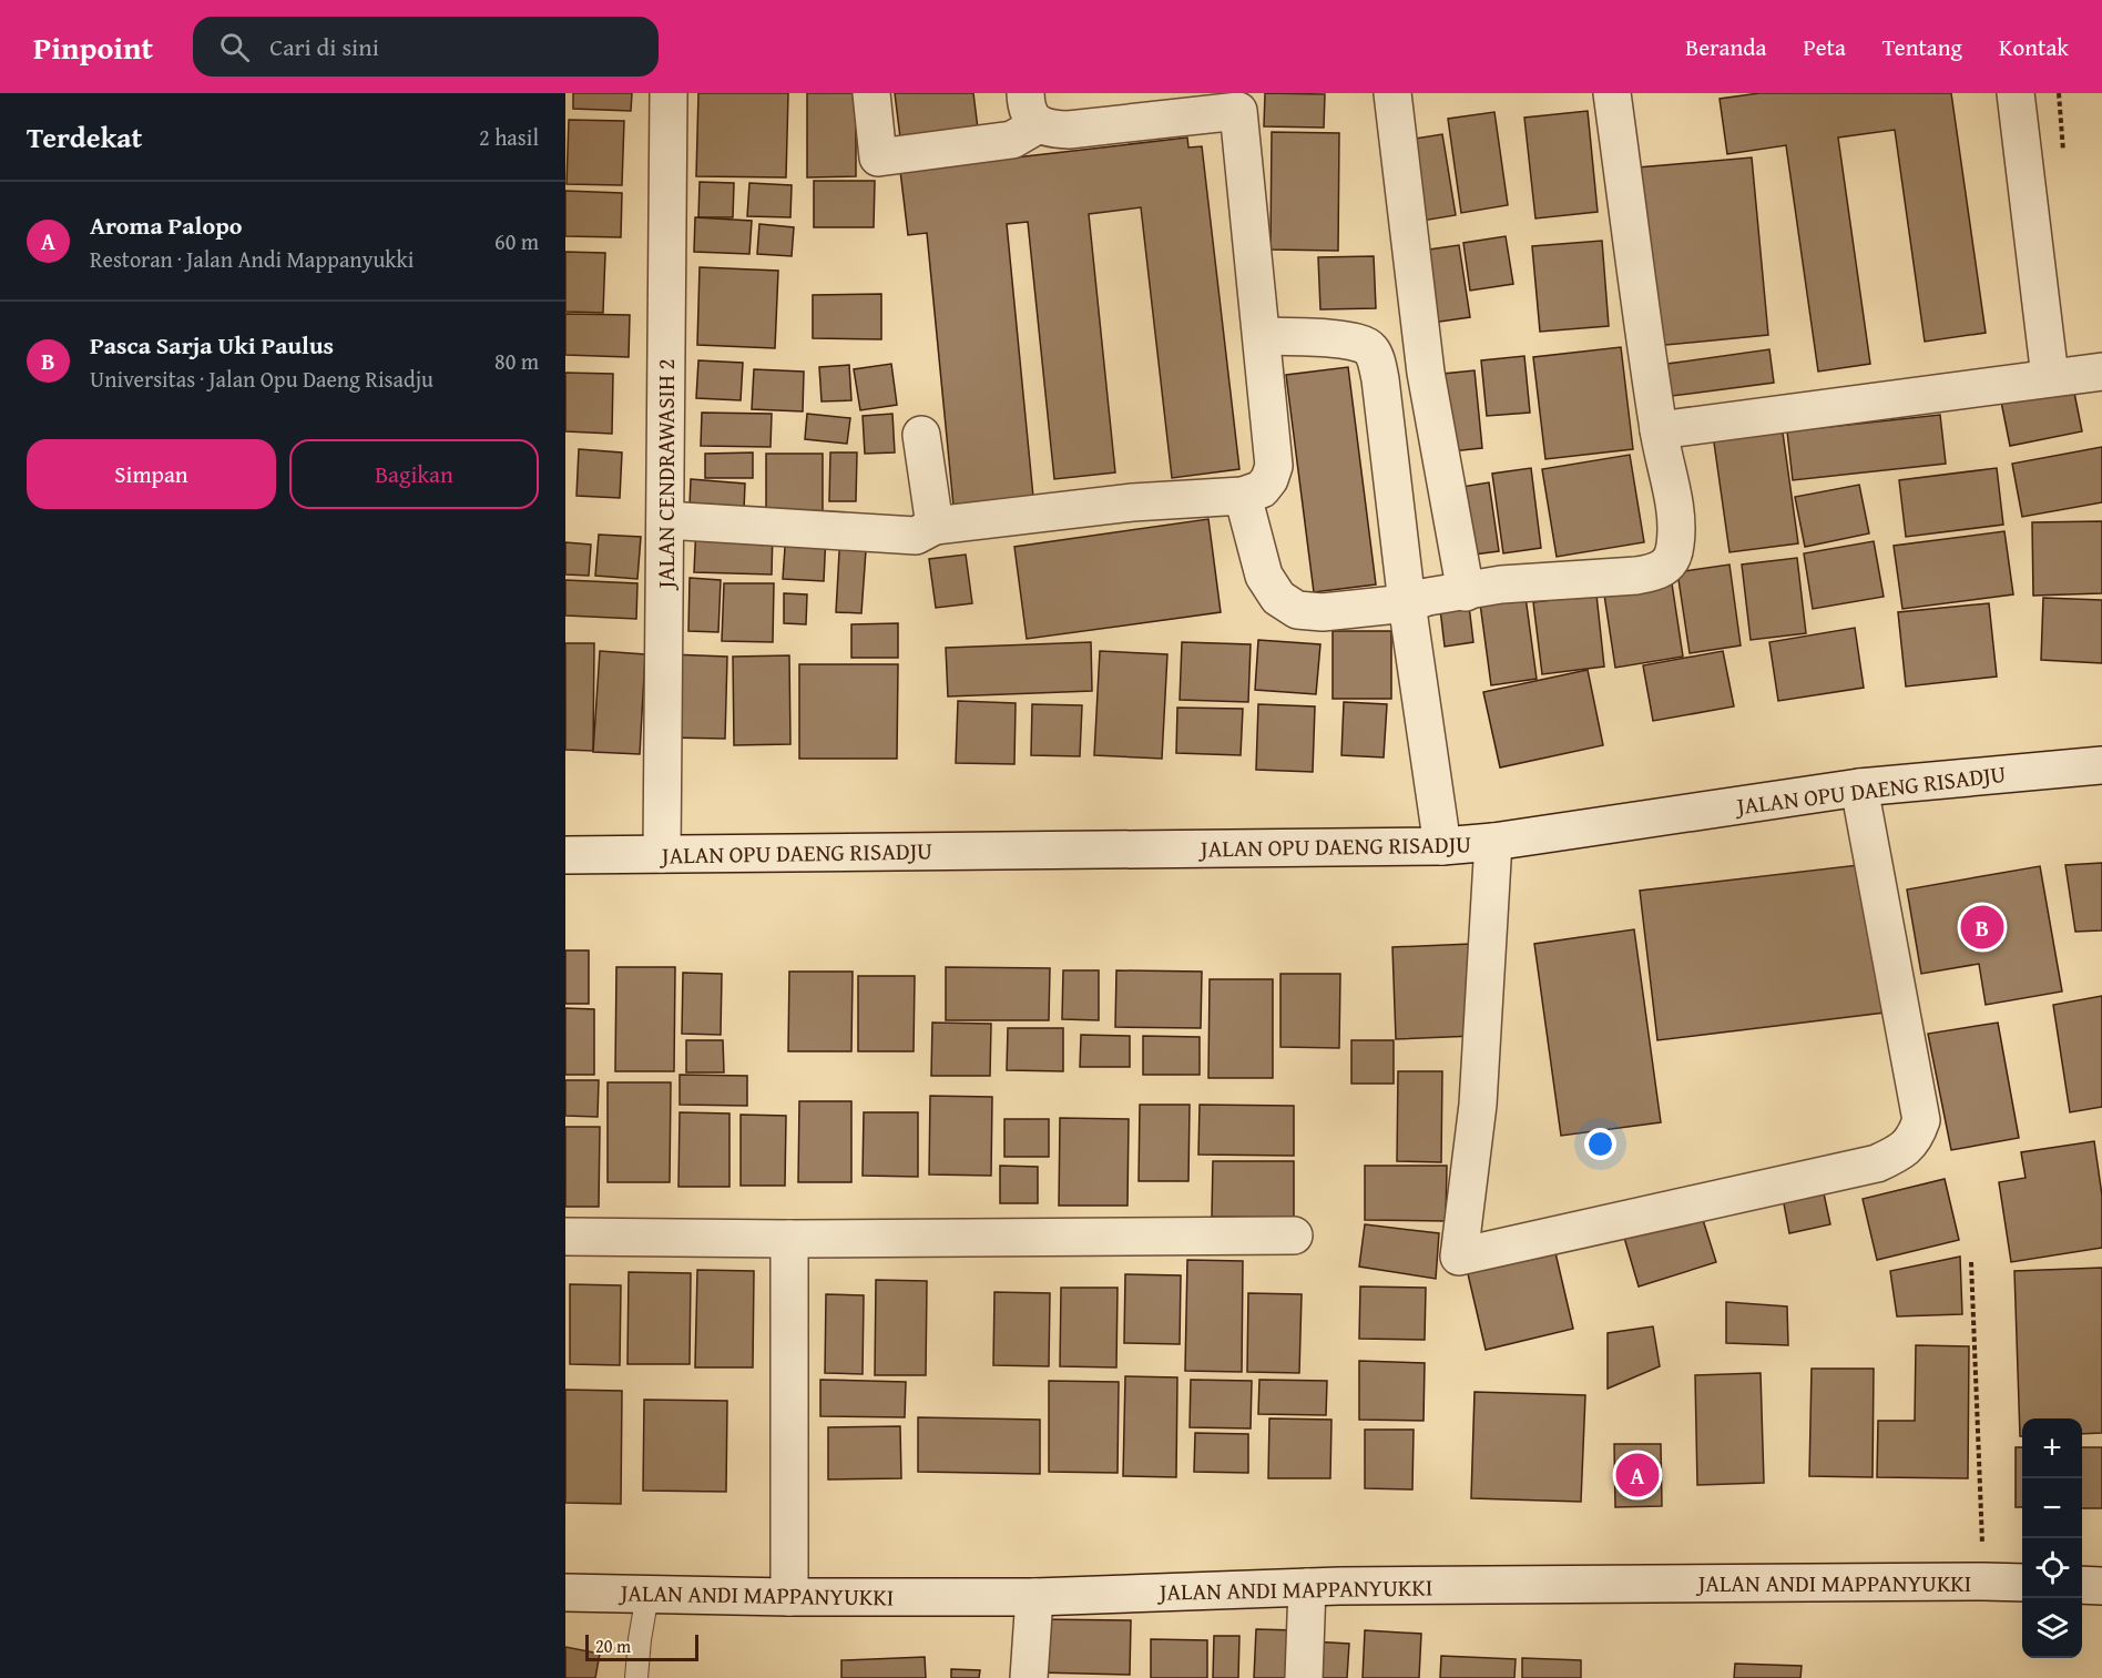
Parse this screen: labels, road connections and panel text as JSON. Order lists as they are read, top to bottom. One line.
{"streets":{"street":["JALAN CENDRAWASIH 2","JALAN OPU DAENG RISADJU","JALAN ANDI MAPPANYUKKI"]},"crossings":[["JALAN CENDRAWASIH 2","JALAN OPU DAENG RISADJU"]],"scale_bar":"20 m","page":{"header":"Pinpoint","search":"Cari di sini","nav":["Beranda","Peta","Tentang","Kontak"],"heading":["Terdekat","2 hasil"],"list":[{"mark":"A","name":"Aroma Palopo","note":"Restoran · Jalan Andi Mappanyukki","value":"60 m"},{"mark":"B","name":"Pasca Sarja Uki Paulus","note":"Universitas · Jalan Opu Daeng Risadju","value":"80 m"}],"buttons":["Simpan","Bagikan"],"pins":["B","A"],"map_buttons":["+","−"],"scale":"20 m"}}
